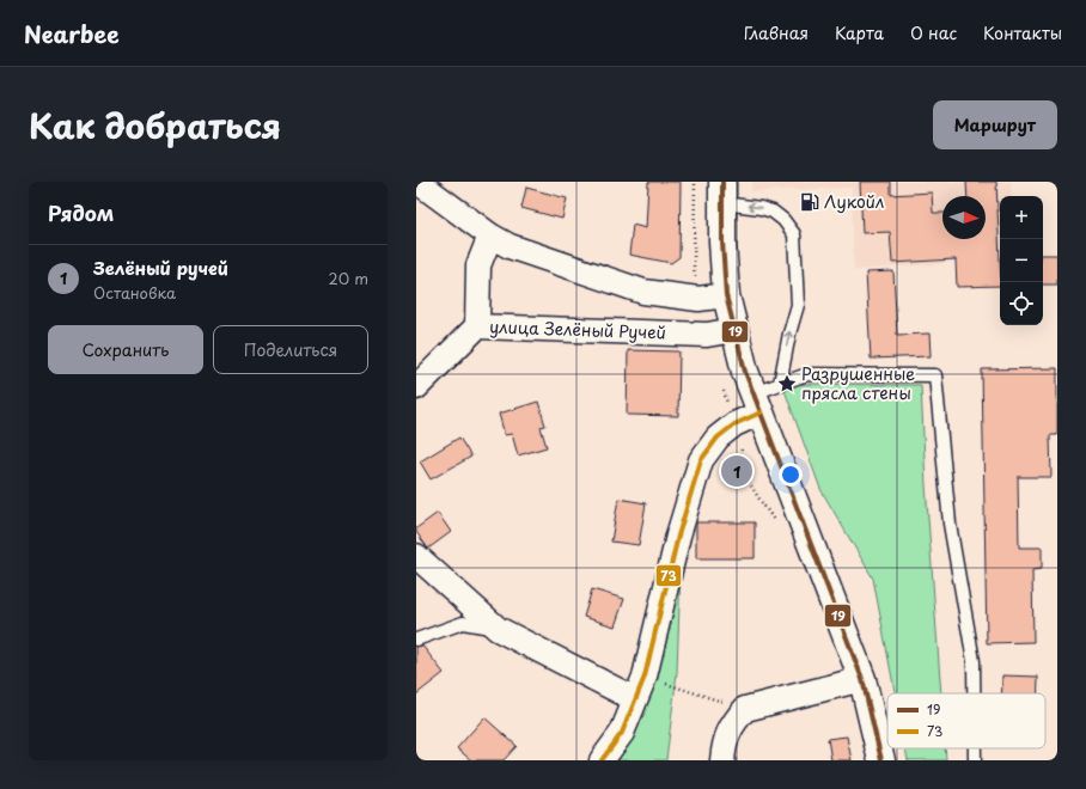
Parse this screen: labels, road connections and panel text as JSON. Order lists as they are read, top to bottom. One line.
{"streets":{"street":["улица Зелёный Ручей"]},"places":{"fuel station":["Лукойл"],"place":["Разрушенные прясла стены"]},"lines":["transit line 19","transit line 73"],"legend":["19","73"],"north":"right","page":{"header":"Nearbee","nav":["Главная","Карта","О нас","Контакты"],"title":"Как добраться","buttons":["Маршрут",["Сохранить","Поделиться"]],"heading":"Рядом","map_buttons":["+","−"],"list":[{"mark":"1","name":"Зелёный ручей","note":"Остановка","value":"20 m"}],"pins":"1"}}
